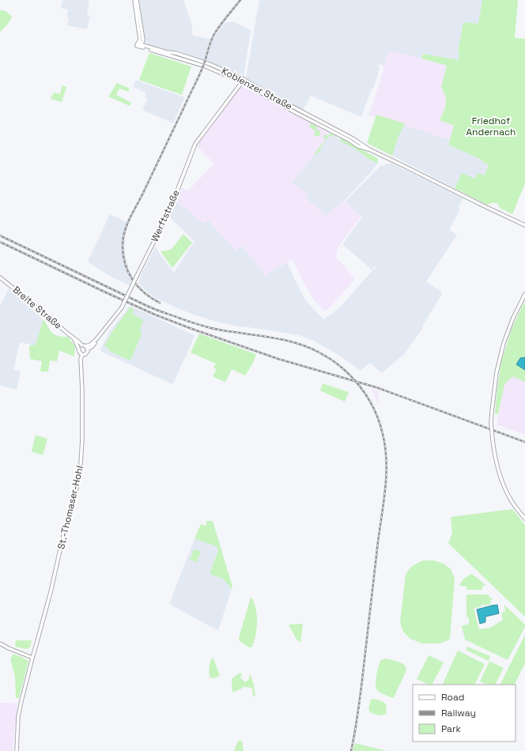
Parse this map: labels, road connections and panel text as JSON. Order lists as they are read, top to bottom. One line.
{"streets":{"street":["Koblenzer Straße","Werftstraße","Breite Straße","St.-Thomaser-Hohl"]},"crossings":[["Koblenzer Straße","Werftstraße"],["Werftstraße","Breite Straße"],["Werftstraße","St.-Thomaser-Hohl"],["Breite Straße","St.-Thomaser-Hohl"]],"parks":["Friedhof Andernach"],"legend":["Road","Railway","Park"]}
